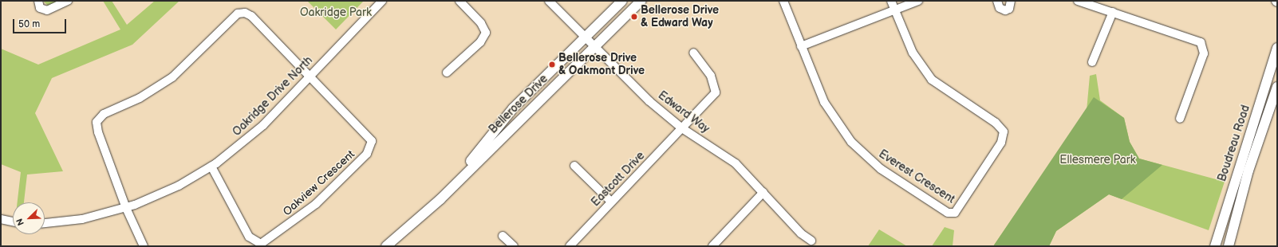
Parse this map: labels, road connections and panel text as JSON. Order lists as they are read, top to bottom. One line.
{"streets":{"main road":["Bellerose Drive","Boudreau Road"],"street":["Oakridge Drive North","Edward Way","Everest Crescent","Eastcott Drive","Oakview Crescent"]},"crossings":[["Oakridge Drive North","Oakview Crescent"],["Bellerose Drive","Edward Way"],["Edward Way","Eastcott Drive"]],"parks":["Oakridge Park","Ellesmere Park"],"places":["Bellerose Drive & Edward Way","Bellerose Drive & Oakmont Drive"],"scale_bar":"50 m","north":"bottom left"}
